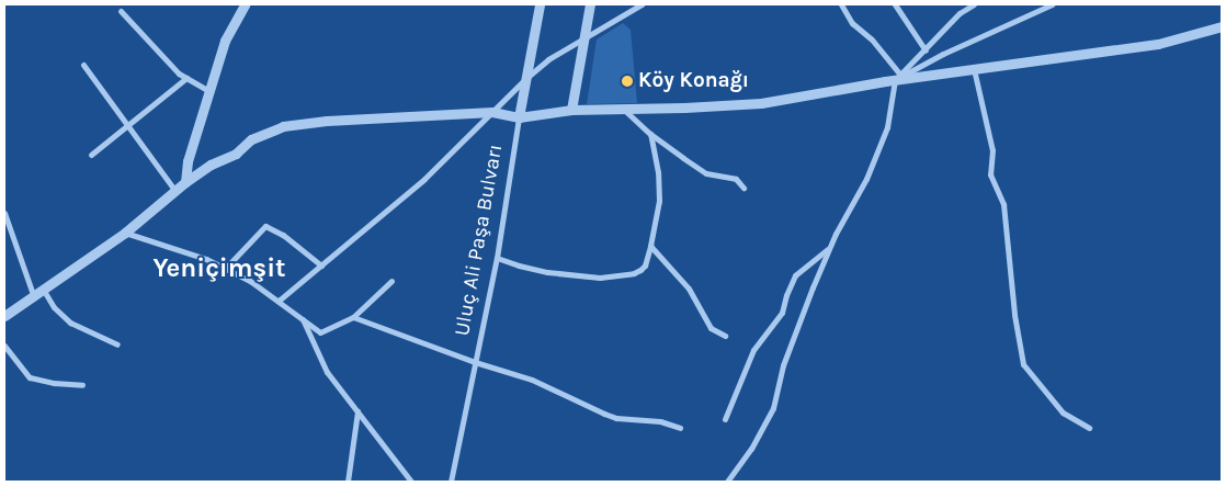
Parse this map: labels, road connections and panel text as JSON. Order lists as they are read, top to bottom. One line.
{"streets":{"street":["Uluç Ali Paşa Bulvarı"]},"districts":["Yeniçimşit"],"places":["Köy Konağı"]}
